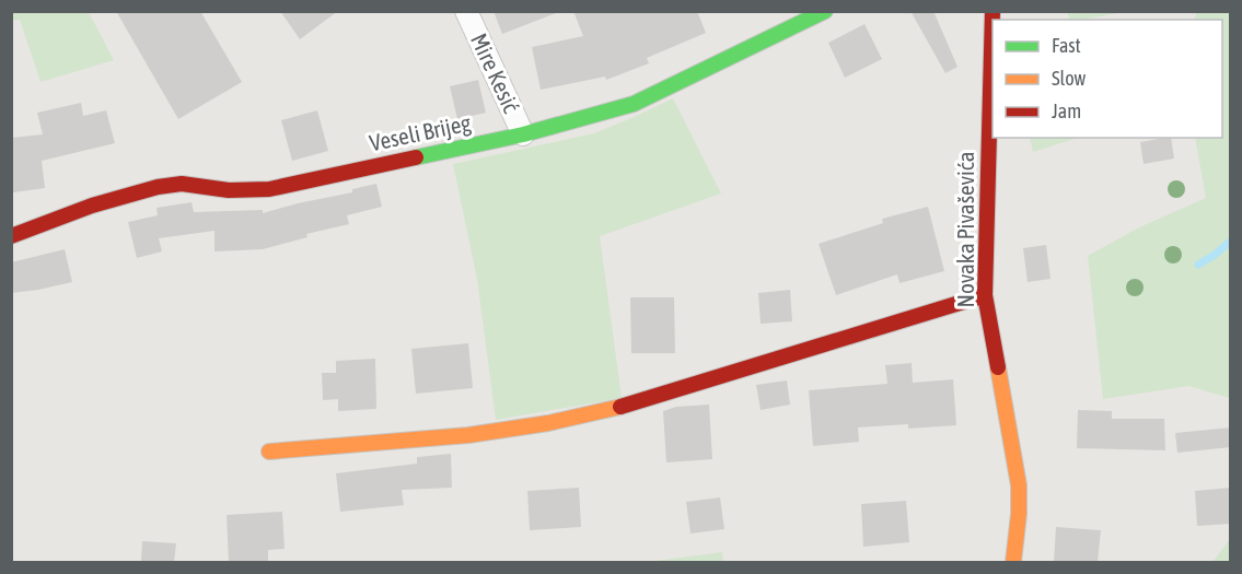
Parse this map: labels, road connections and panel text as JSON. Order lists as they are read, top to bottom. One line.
{"streets":{"street":["Mire Kesić","Veseli Brijeg","Novaka Pivaševića"]},"crossings":[["Mire Kesić","Veseli Brijeg"]],"legend":["Fast","Slow","Jam"]}
